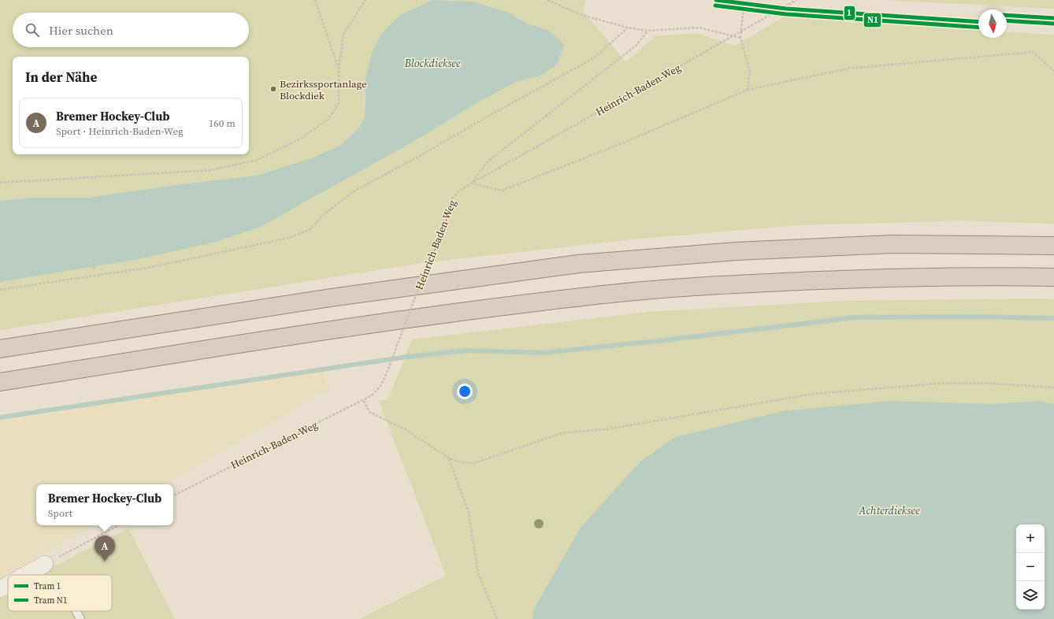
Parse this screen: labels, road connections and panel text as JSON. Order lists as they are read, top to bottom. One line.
{"streets":{"path":["Heinrich-Baden-Weg"]},"water":["Blockdieksee","Achterdieksee"],"places":["Bezirkssportanlage Blockdiek"],"lines":["tram line 1","tram line N1"],"legend":["Tram 1","Tram N1"],"north":"bottom","page":{"search":"Hier suchen","heading":"In der Nähe","list":[{"mark":"A","name":"Bremer Hockey-Club","note":"Sport · Heinrich-Baden-Weg","value":"160 m"}],"popup":["Bremer Hockey-Club","Sport"],"map_buttons":["+","−"],"pins":"A"}}
